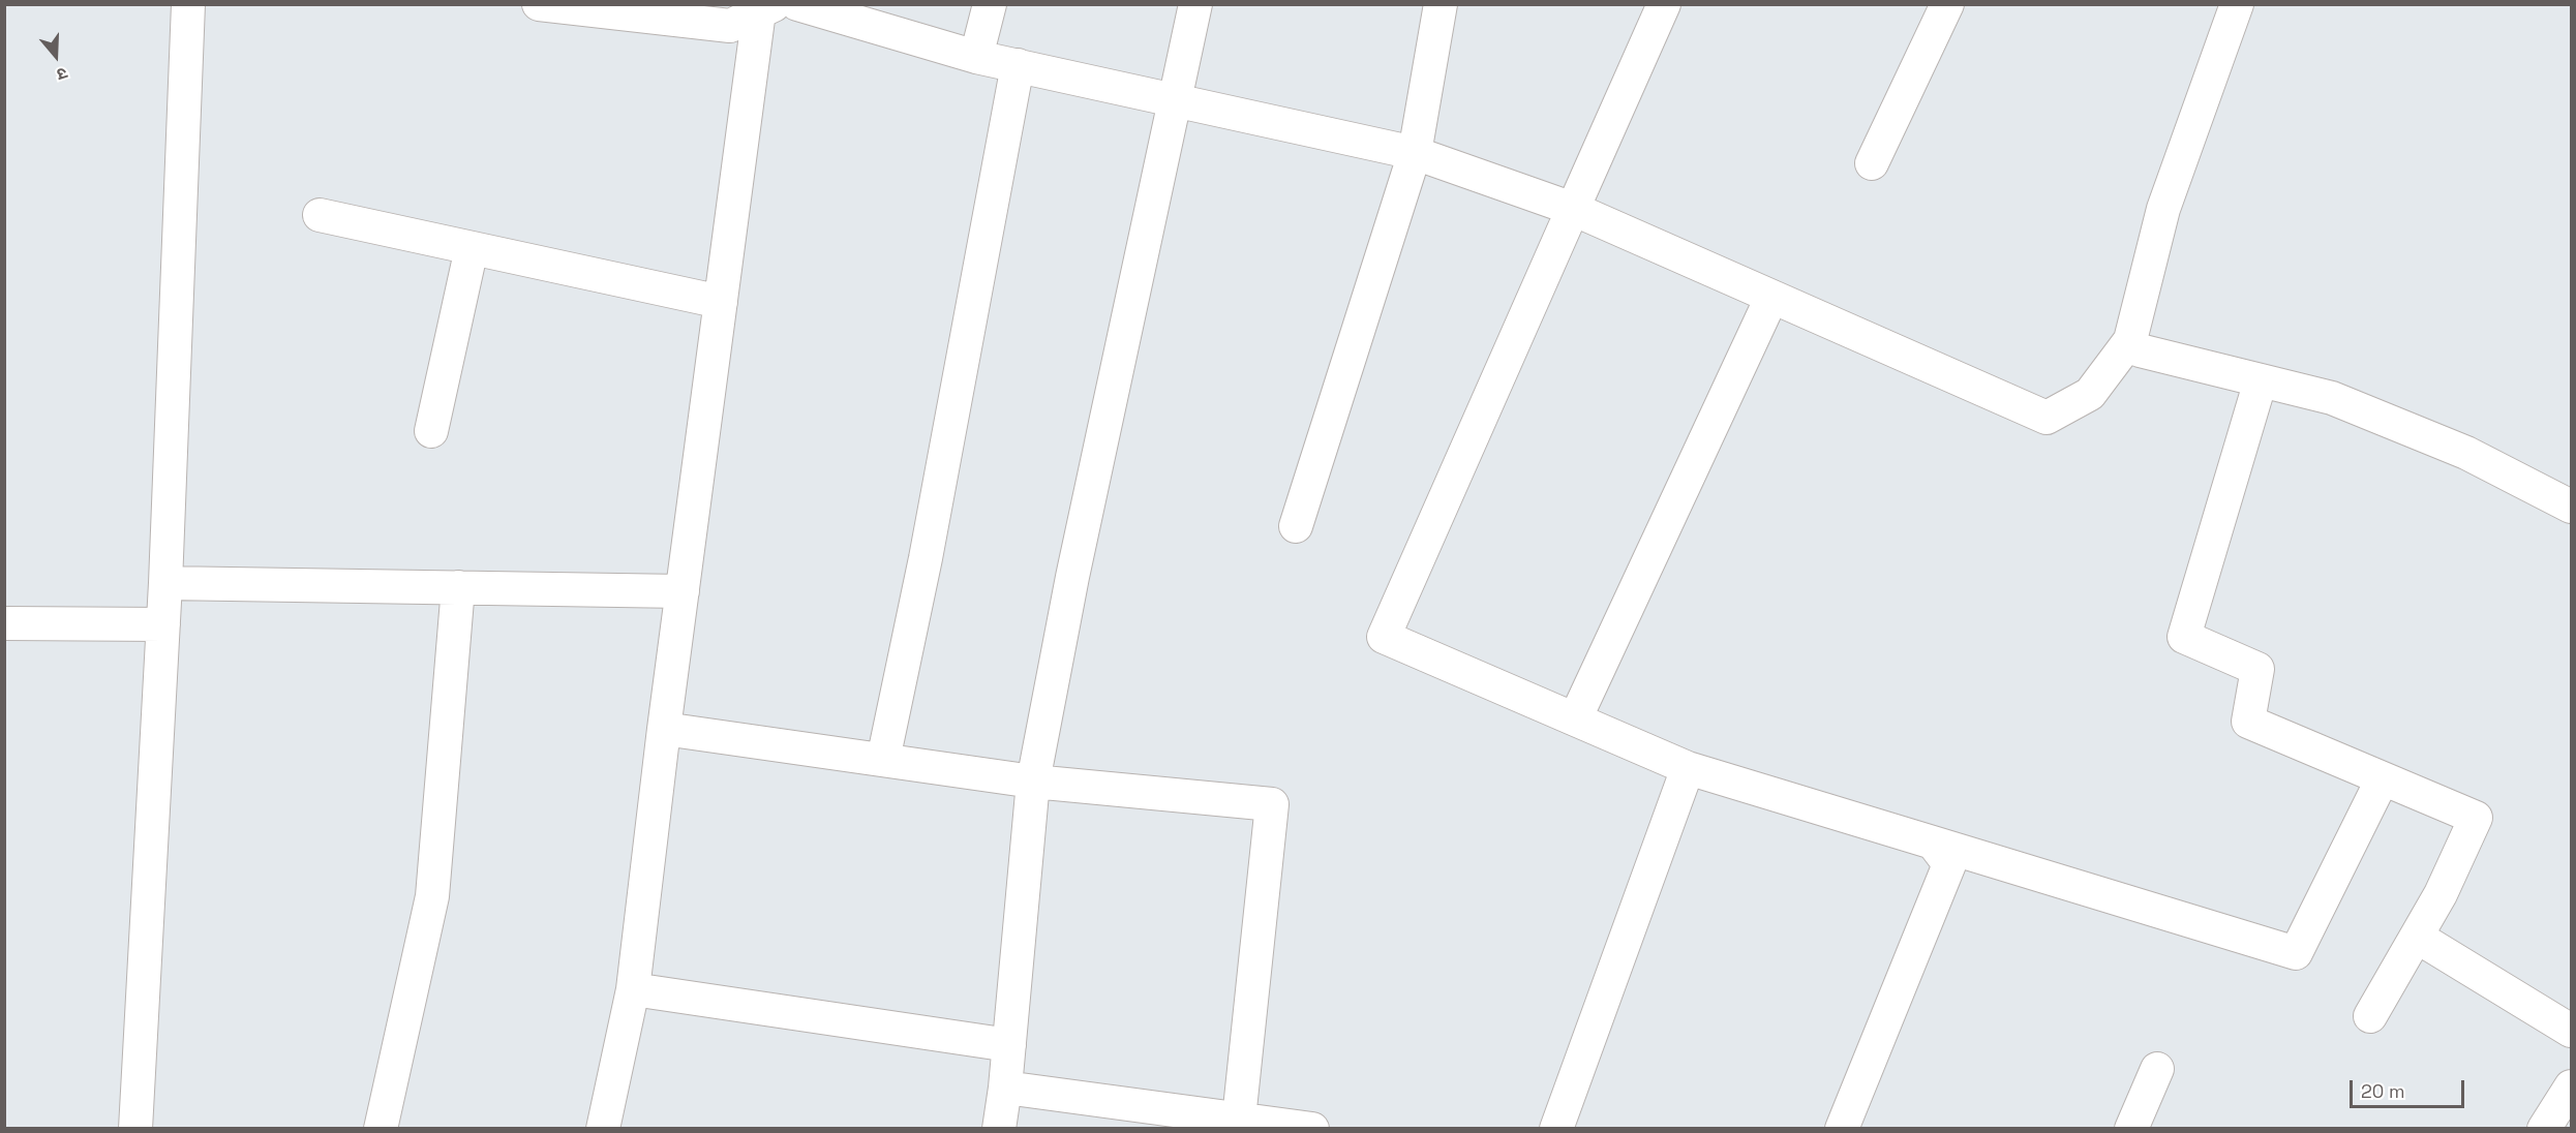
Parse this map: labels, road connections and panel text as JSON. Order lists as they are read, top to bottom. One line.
{"scale_bar":"20 m","north":"bottom"}
